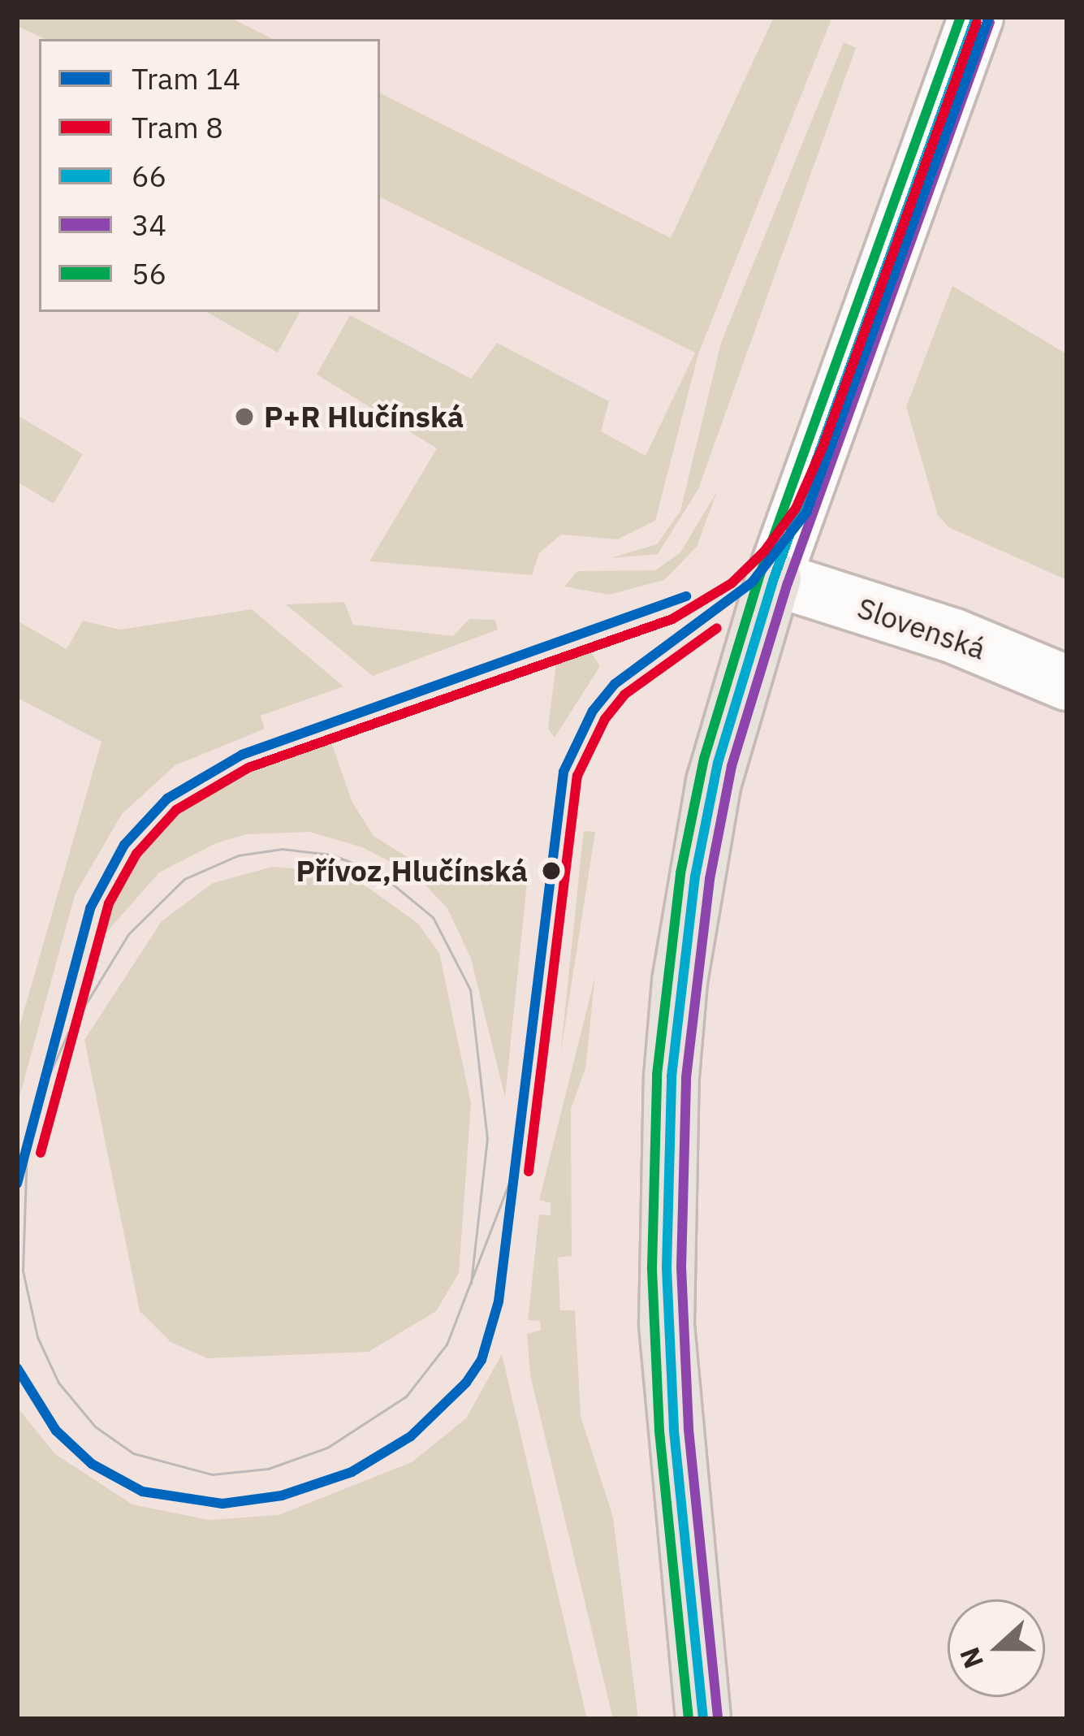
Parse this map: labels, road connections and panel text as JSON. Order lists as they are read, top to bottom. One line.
{"streets":{"street":["Slovenská"]},"places":["P+R Hlučínská","Přívoz,Hlučínská"],"lines":["tram line 14","transit line 66","transit line 56","tram line 8","transit line 34"],"legend":["Tram 14","Tram 8","66","34","56"],"north":"left"}
